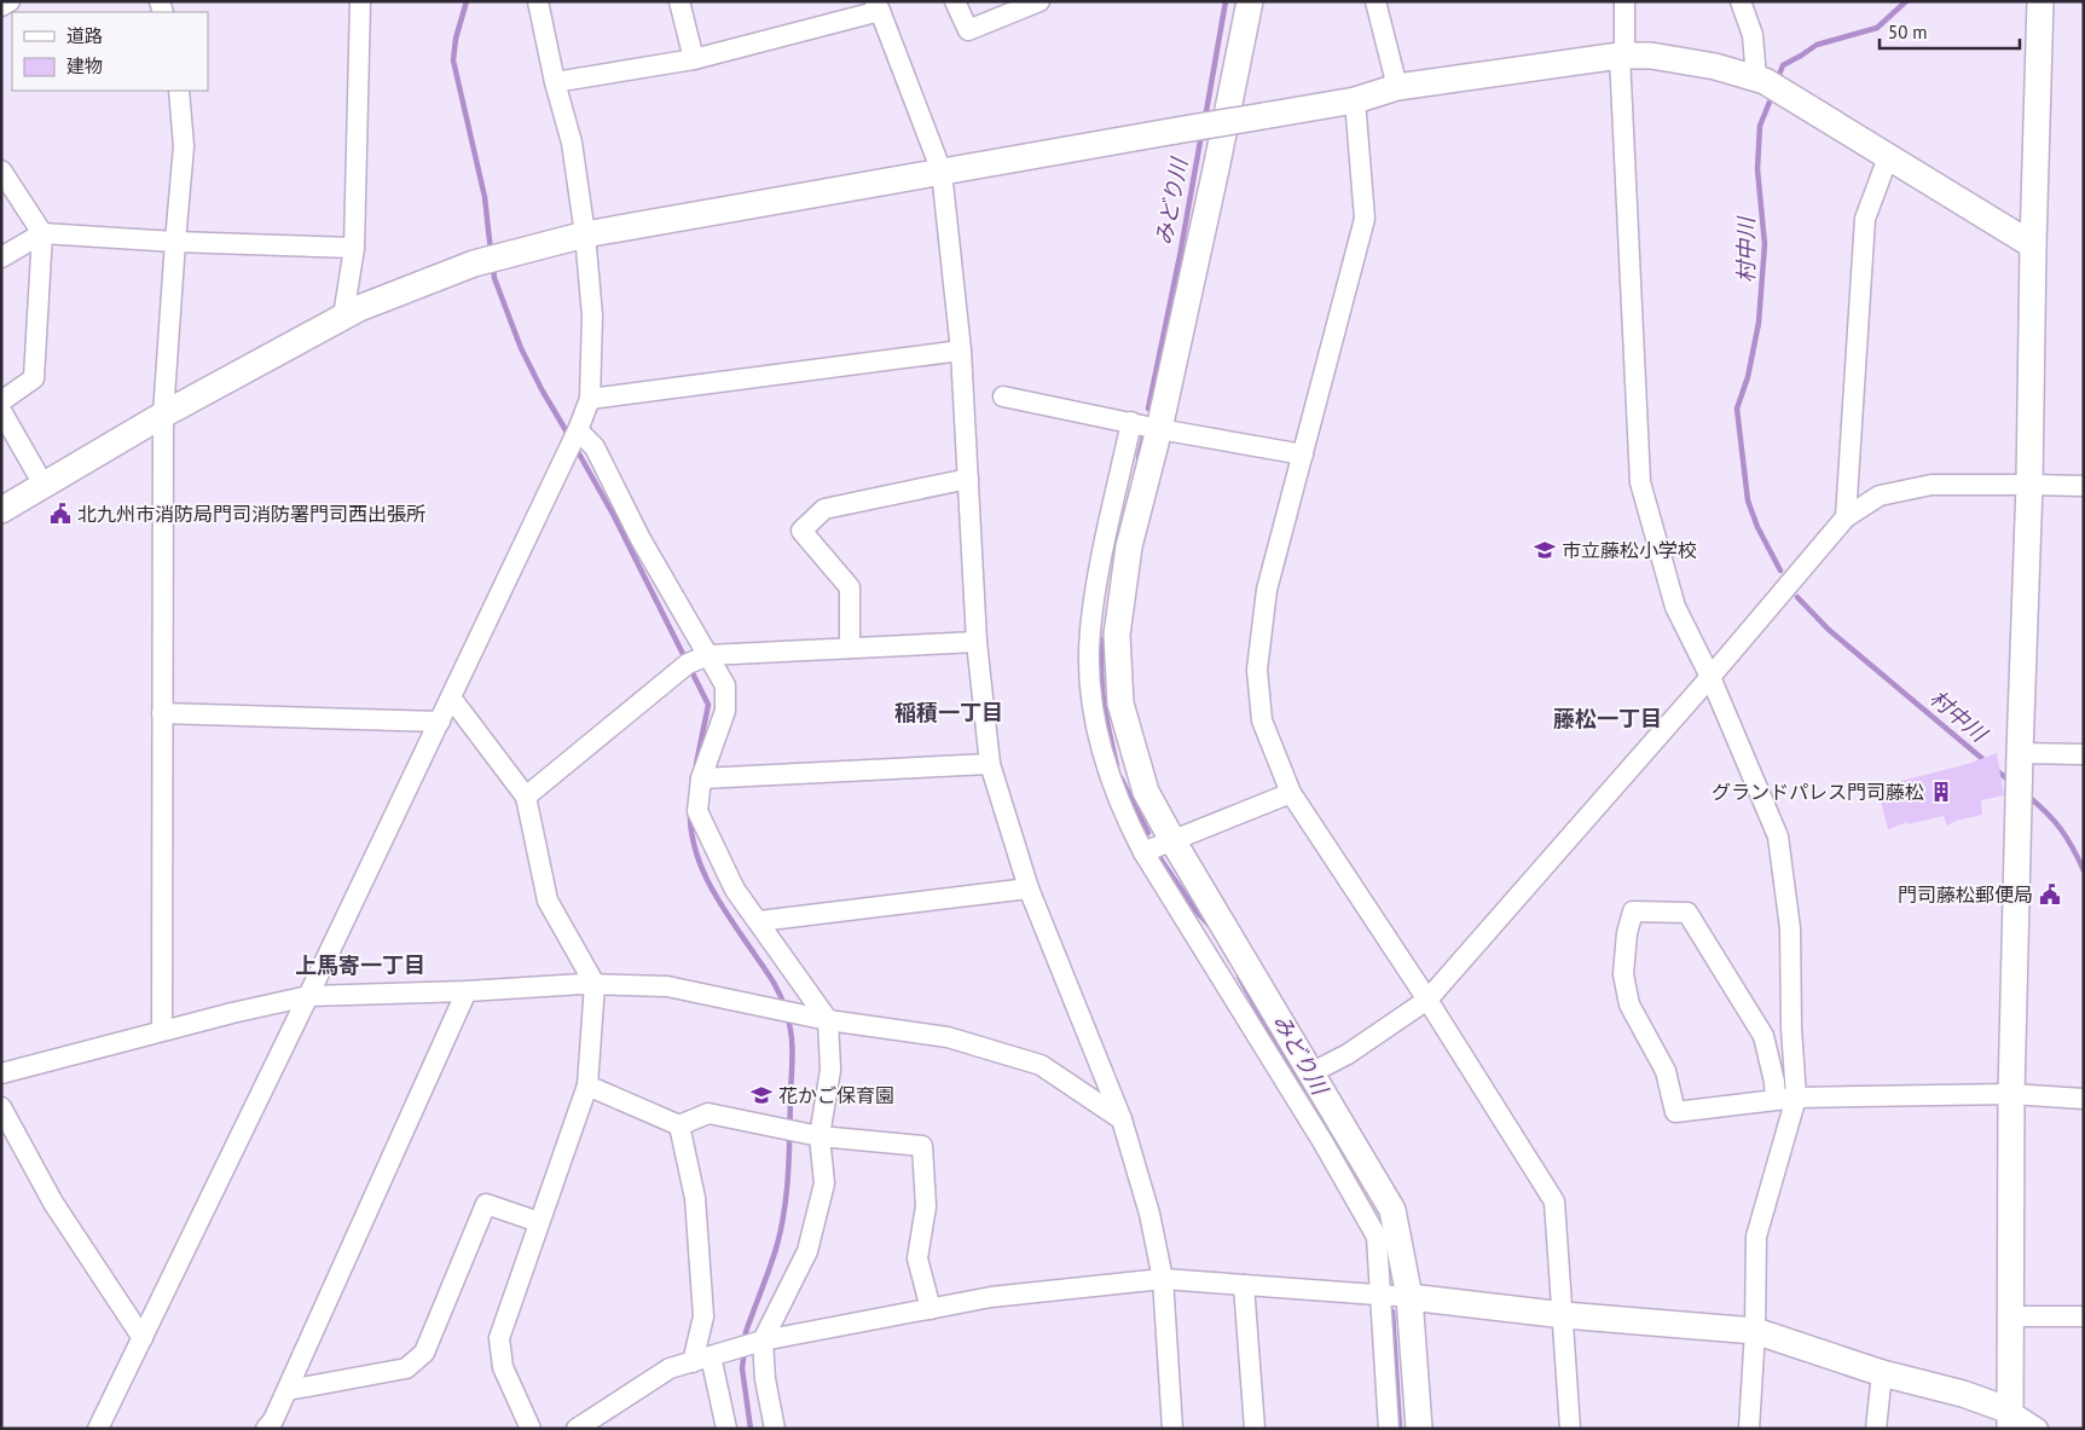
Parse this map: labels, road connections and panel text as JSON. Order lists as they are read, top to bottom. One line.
{"districts":["稲積一丁目","藤松一丁目","上馬寄一丁目"],"water":["みどり川","村中川"],"places":{"public building":["北九州市消防局門司消防署門司西出張所","門司藤松郵便局"],"school or university":["市立藤松小学校","花かご保育園"],"building":["グランドパレス門司藤松"]},"legend":["道路","建物"],"scale_bar":"50 m"}
